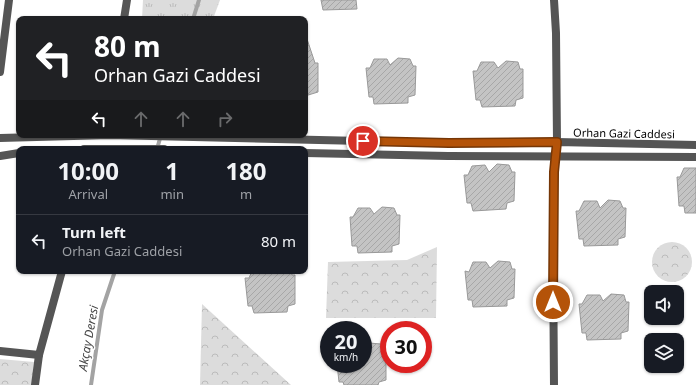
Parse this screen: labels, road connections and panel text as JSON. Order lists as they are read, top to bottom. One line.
{"streets":{"street":["Orhan Gazi Caddesi"]},"water":["Akçay Deresi"],"page":{"turn":["80 m","Orhan Gazi Caddesi"],"eta":["10:00","Arrival","1","min","180","m"],"list":[{"name":"Turn left","note":"Orhan Gazi Caddesi","value":"80 m"}],"speed":"20 km/h","limit":"30"}}
